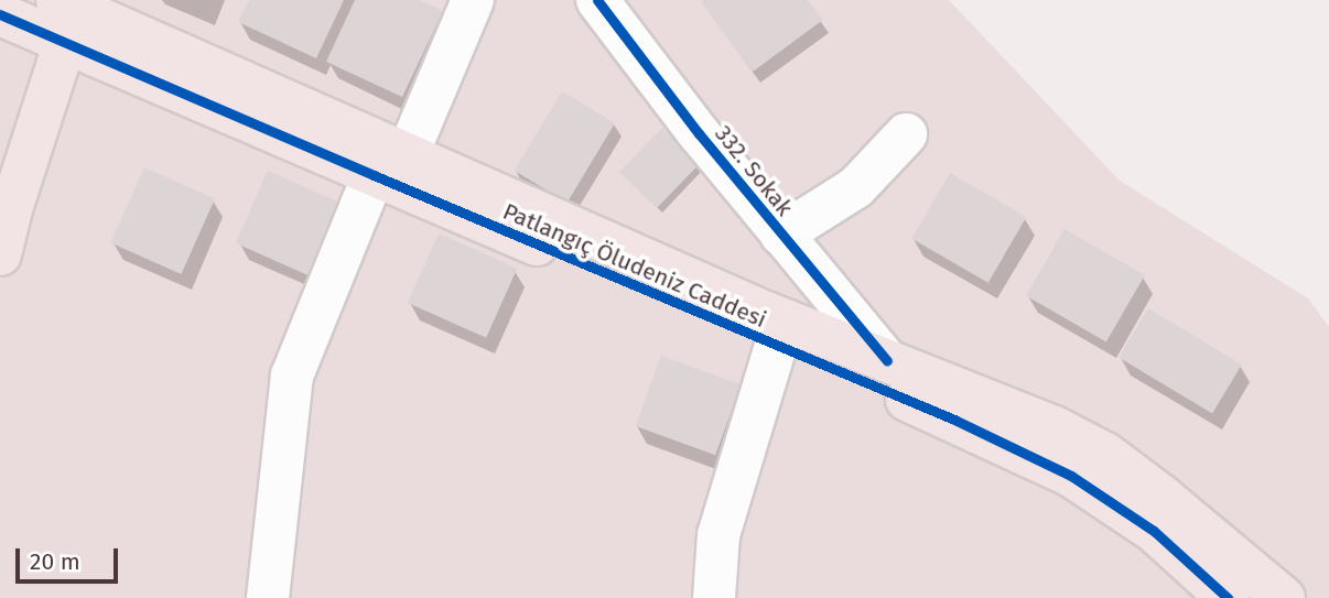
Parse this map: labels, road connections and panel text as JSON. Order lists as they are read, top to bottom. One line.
{"streets":{"main road":["Patlangıç Öludeniz Caddesi"],"street":["332. Sokak"]},"crossings":[["332. Sokak","Patlangıç Öludeniz Caddesi"]],"scale_bar":"20 m"}
